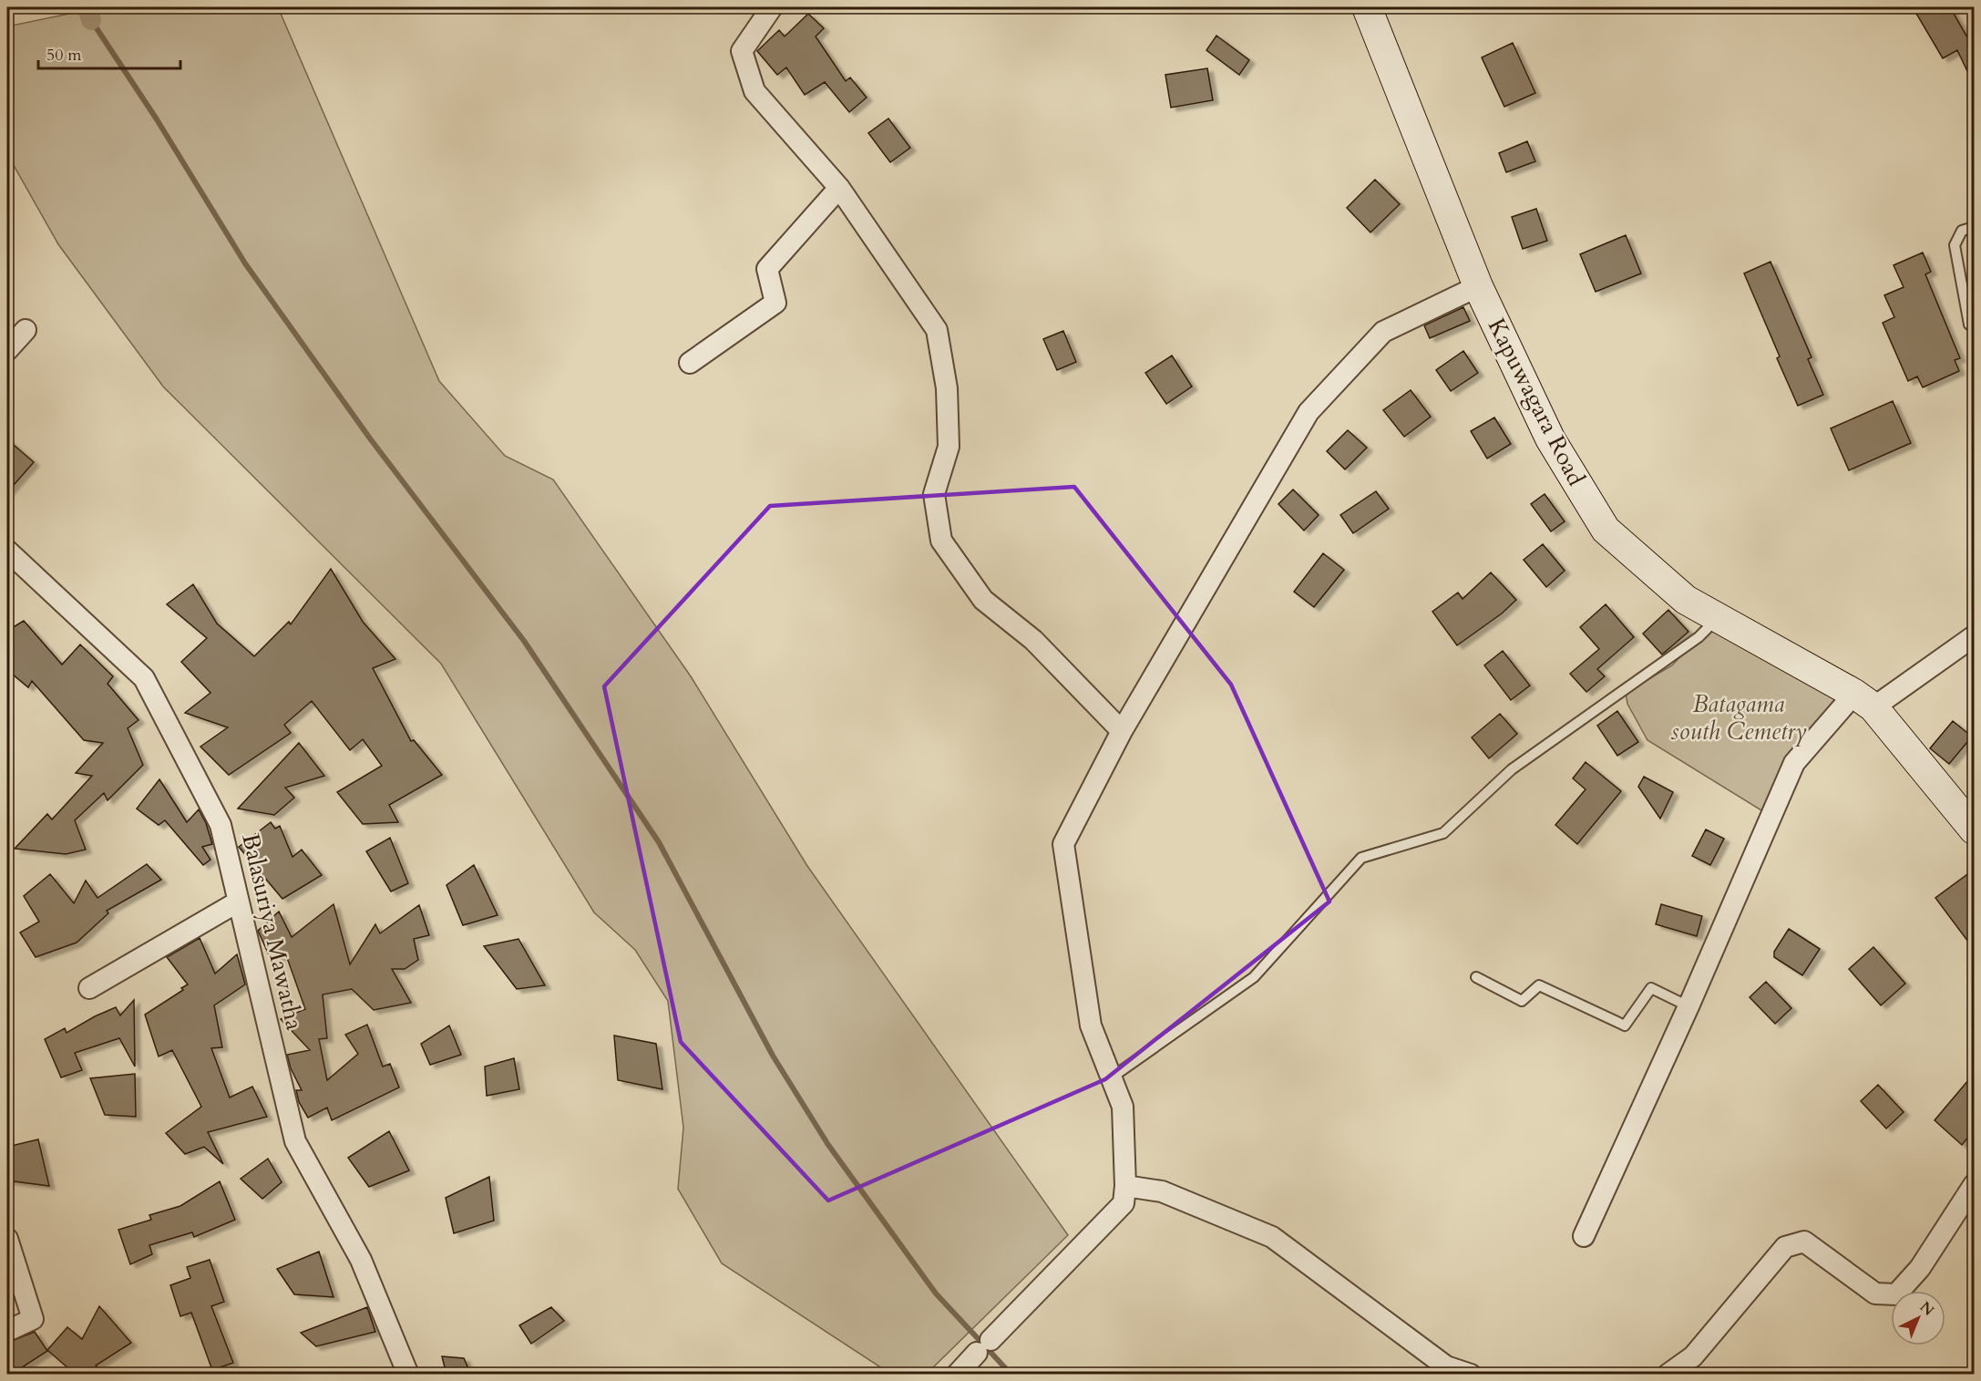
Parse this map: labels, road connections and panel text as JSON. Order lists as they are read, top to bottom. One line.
{"streets":{"street":["Kapuwagara Road","Balasuriya Mawatha"]},"parks":["Batagama south Cemetry"],"scale_bar":"50 m","north":"top right"}
